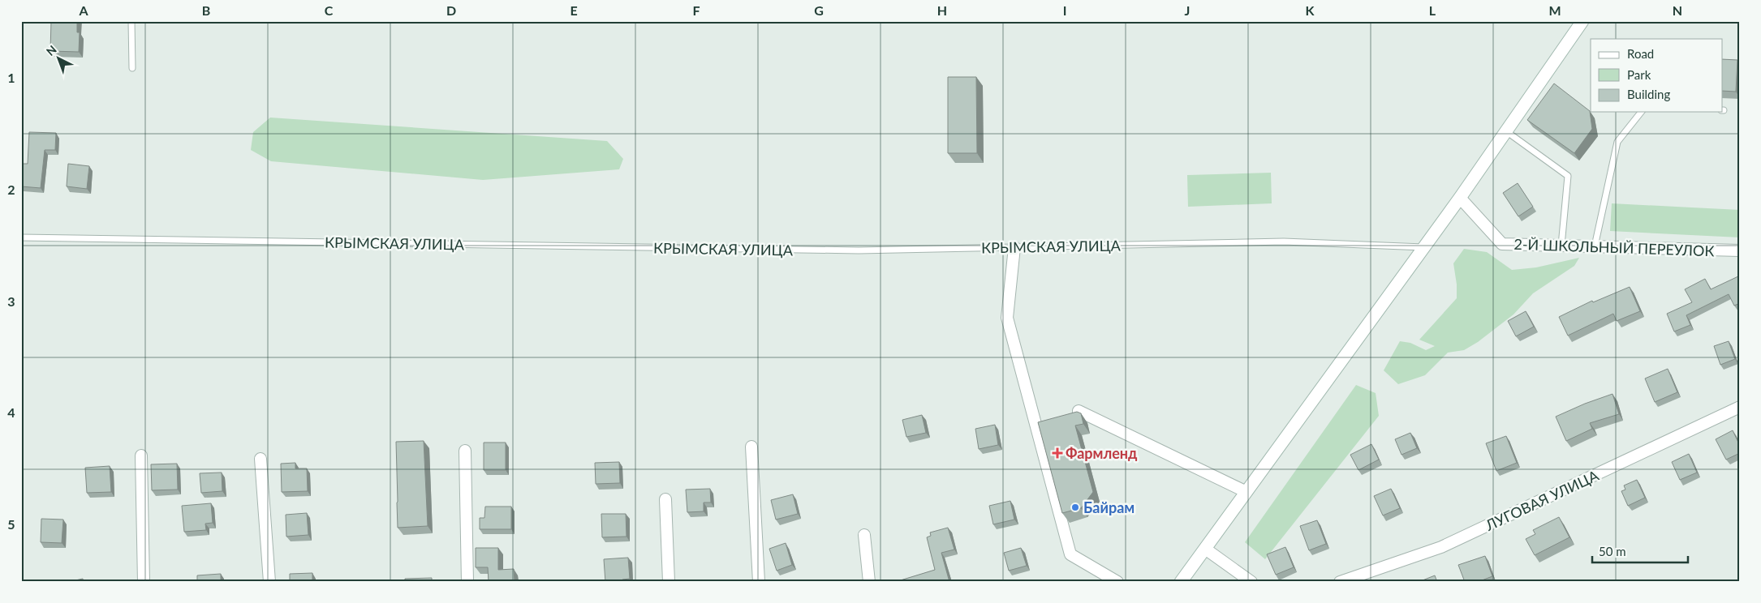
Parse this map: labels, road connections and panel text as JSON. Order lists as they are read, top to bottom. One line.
{"streets":{"street":["2-Й ШКОЛЬНЫЙ ПЕРЕУЛОК","ЛУГОВАЯ УЛИЦА"],"lane":["КРЫМСКАЯ УЛИЦА"]},"places":{"health":["Фармленд"],"other":["Байрам"]},"legend":["Road","Park","Building"],"scale_bar":"50 m","north":"top left","grid":{"columns":["A","B","C","D","E","F","G","H","I","J","K","L","M","N"],"rows":["1","2","3","4","5"]}}
